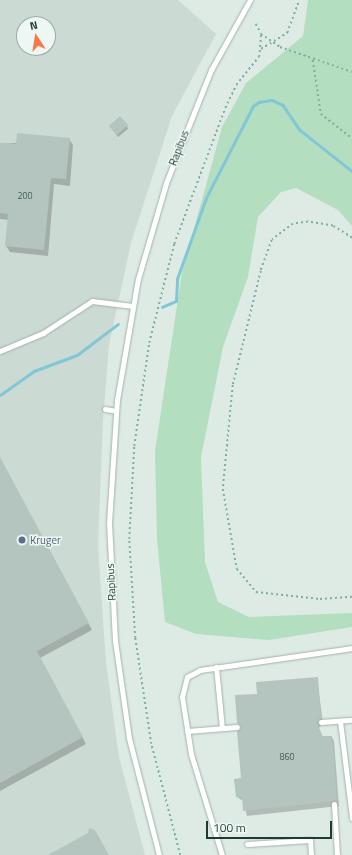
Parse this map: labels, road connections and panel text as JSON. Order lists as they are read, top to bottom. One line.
{"streets":{"lane":["Rapibus"]},"places":["Kruger"],"house_numbers":["200","860"],"scale_bar":"100 m","north":"top"}
